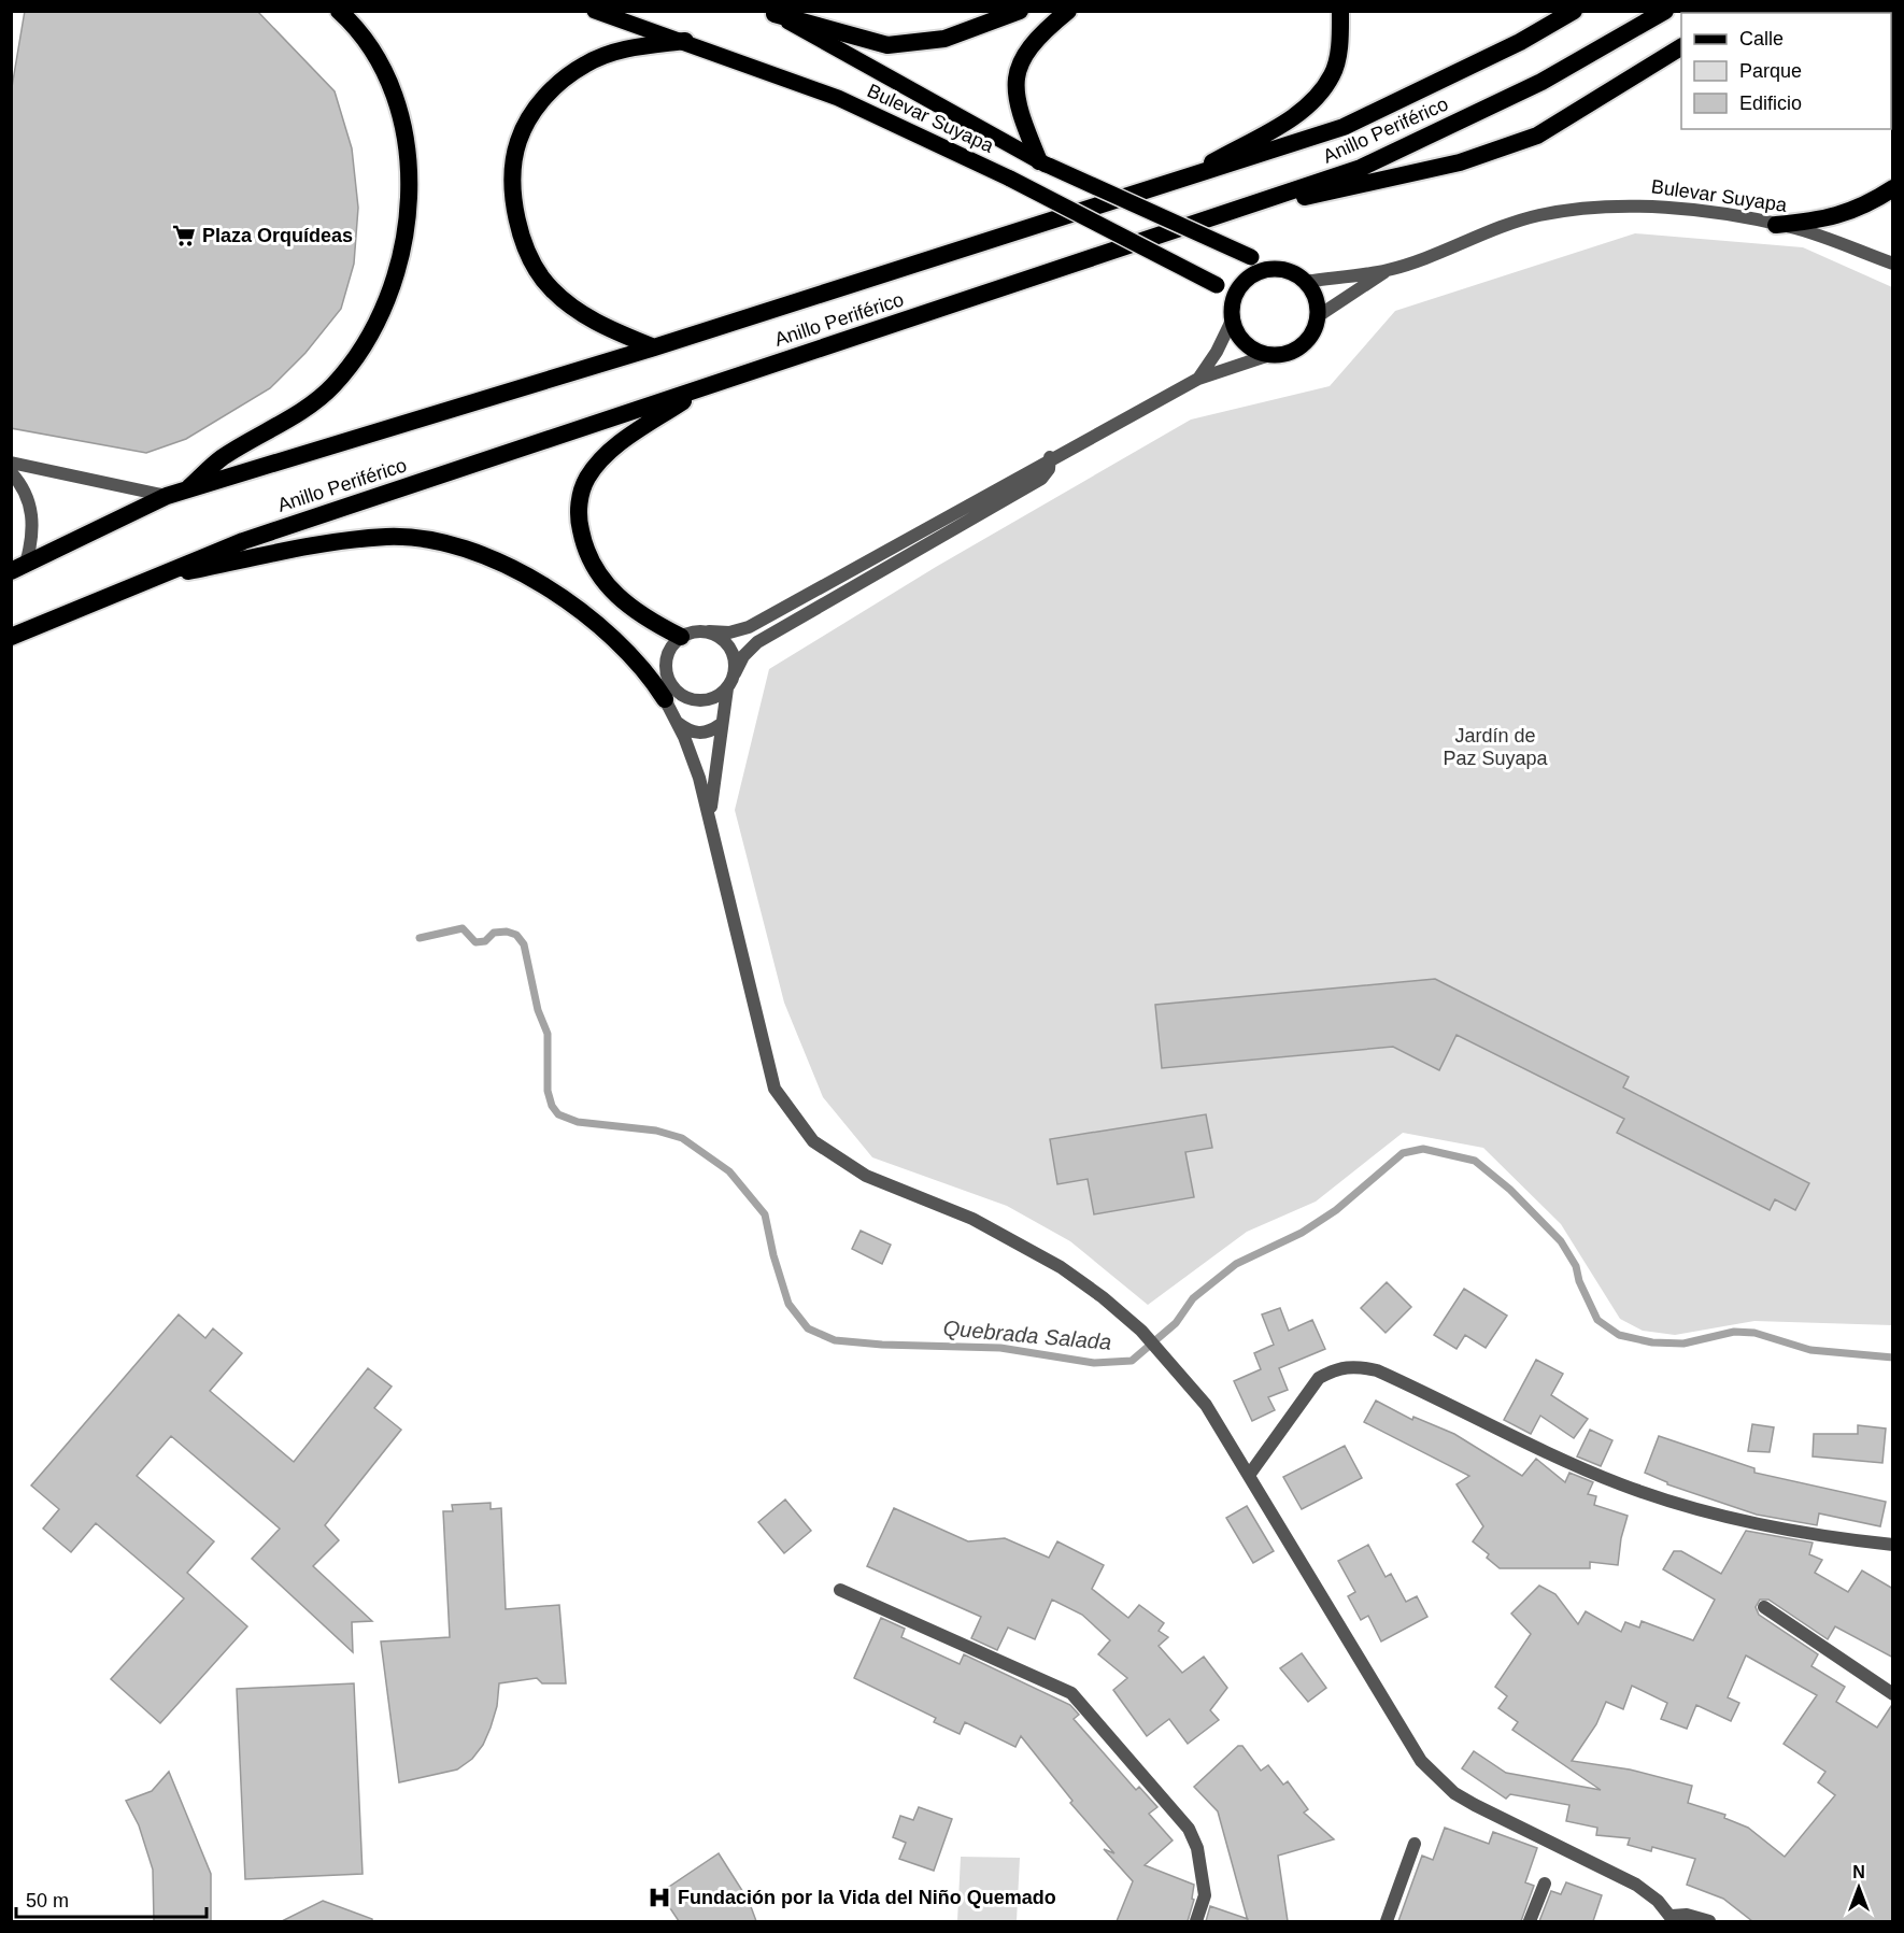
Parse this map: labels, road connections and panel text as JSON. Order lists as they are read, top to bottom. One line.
{"streets":{"highway":["Anillo Periférico"],"main road":["Bulevar Suyapa"]},"water":["Quebrada Salada"],"parks":["Jardín de Paz Suyapa"],"places":{"supermarket":["Plaza Orquídeas"],"hospital":["Fundación por la Vida del Niño Quemado"]},"legend":["Calle","Parque","Edificio"],"scale_bar":"50 m","north":"top"}
